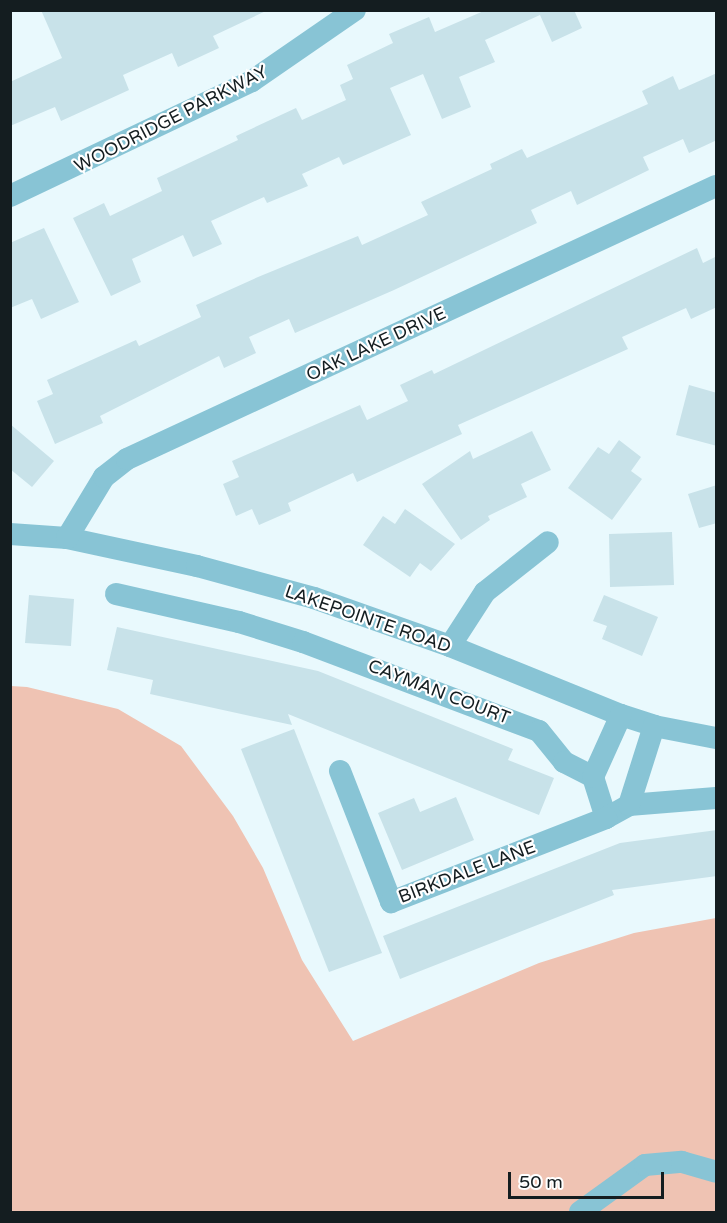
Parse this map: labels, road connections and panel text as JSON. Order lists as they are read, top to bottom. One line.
{"streets":{"street":["WOODRIDGE PARKWAY","OAK LAKE DRIVE","LAKEPOINTE ROAD","CAYMAN COURT","BIRKDALE LANE"]},"crossings":[["OAK LAKE DRIVE","LAKEPOINTE ROAD"]],"scale_bar":"50 m"}
